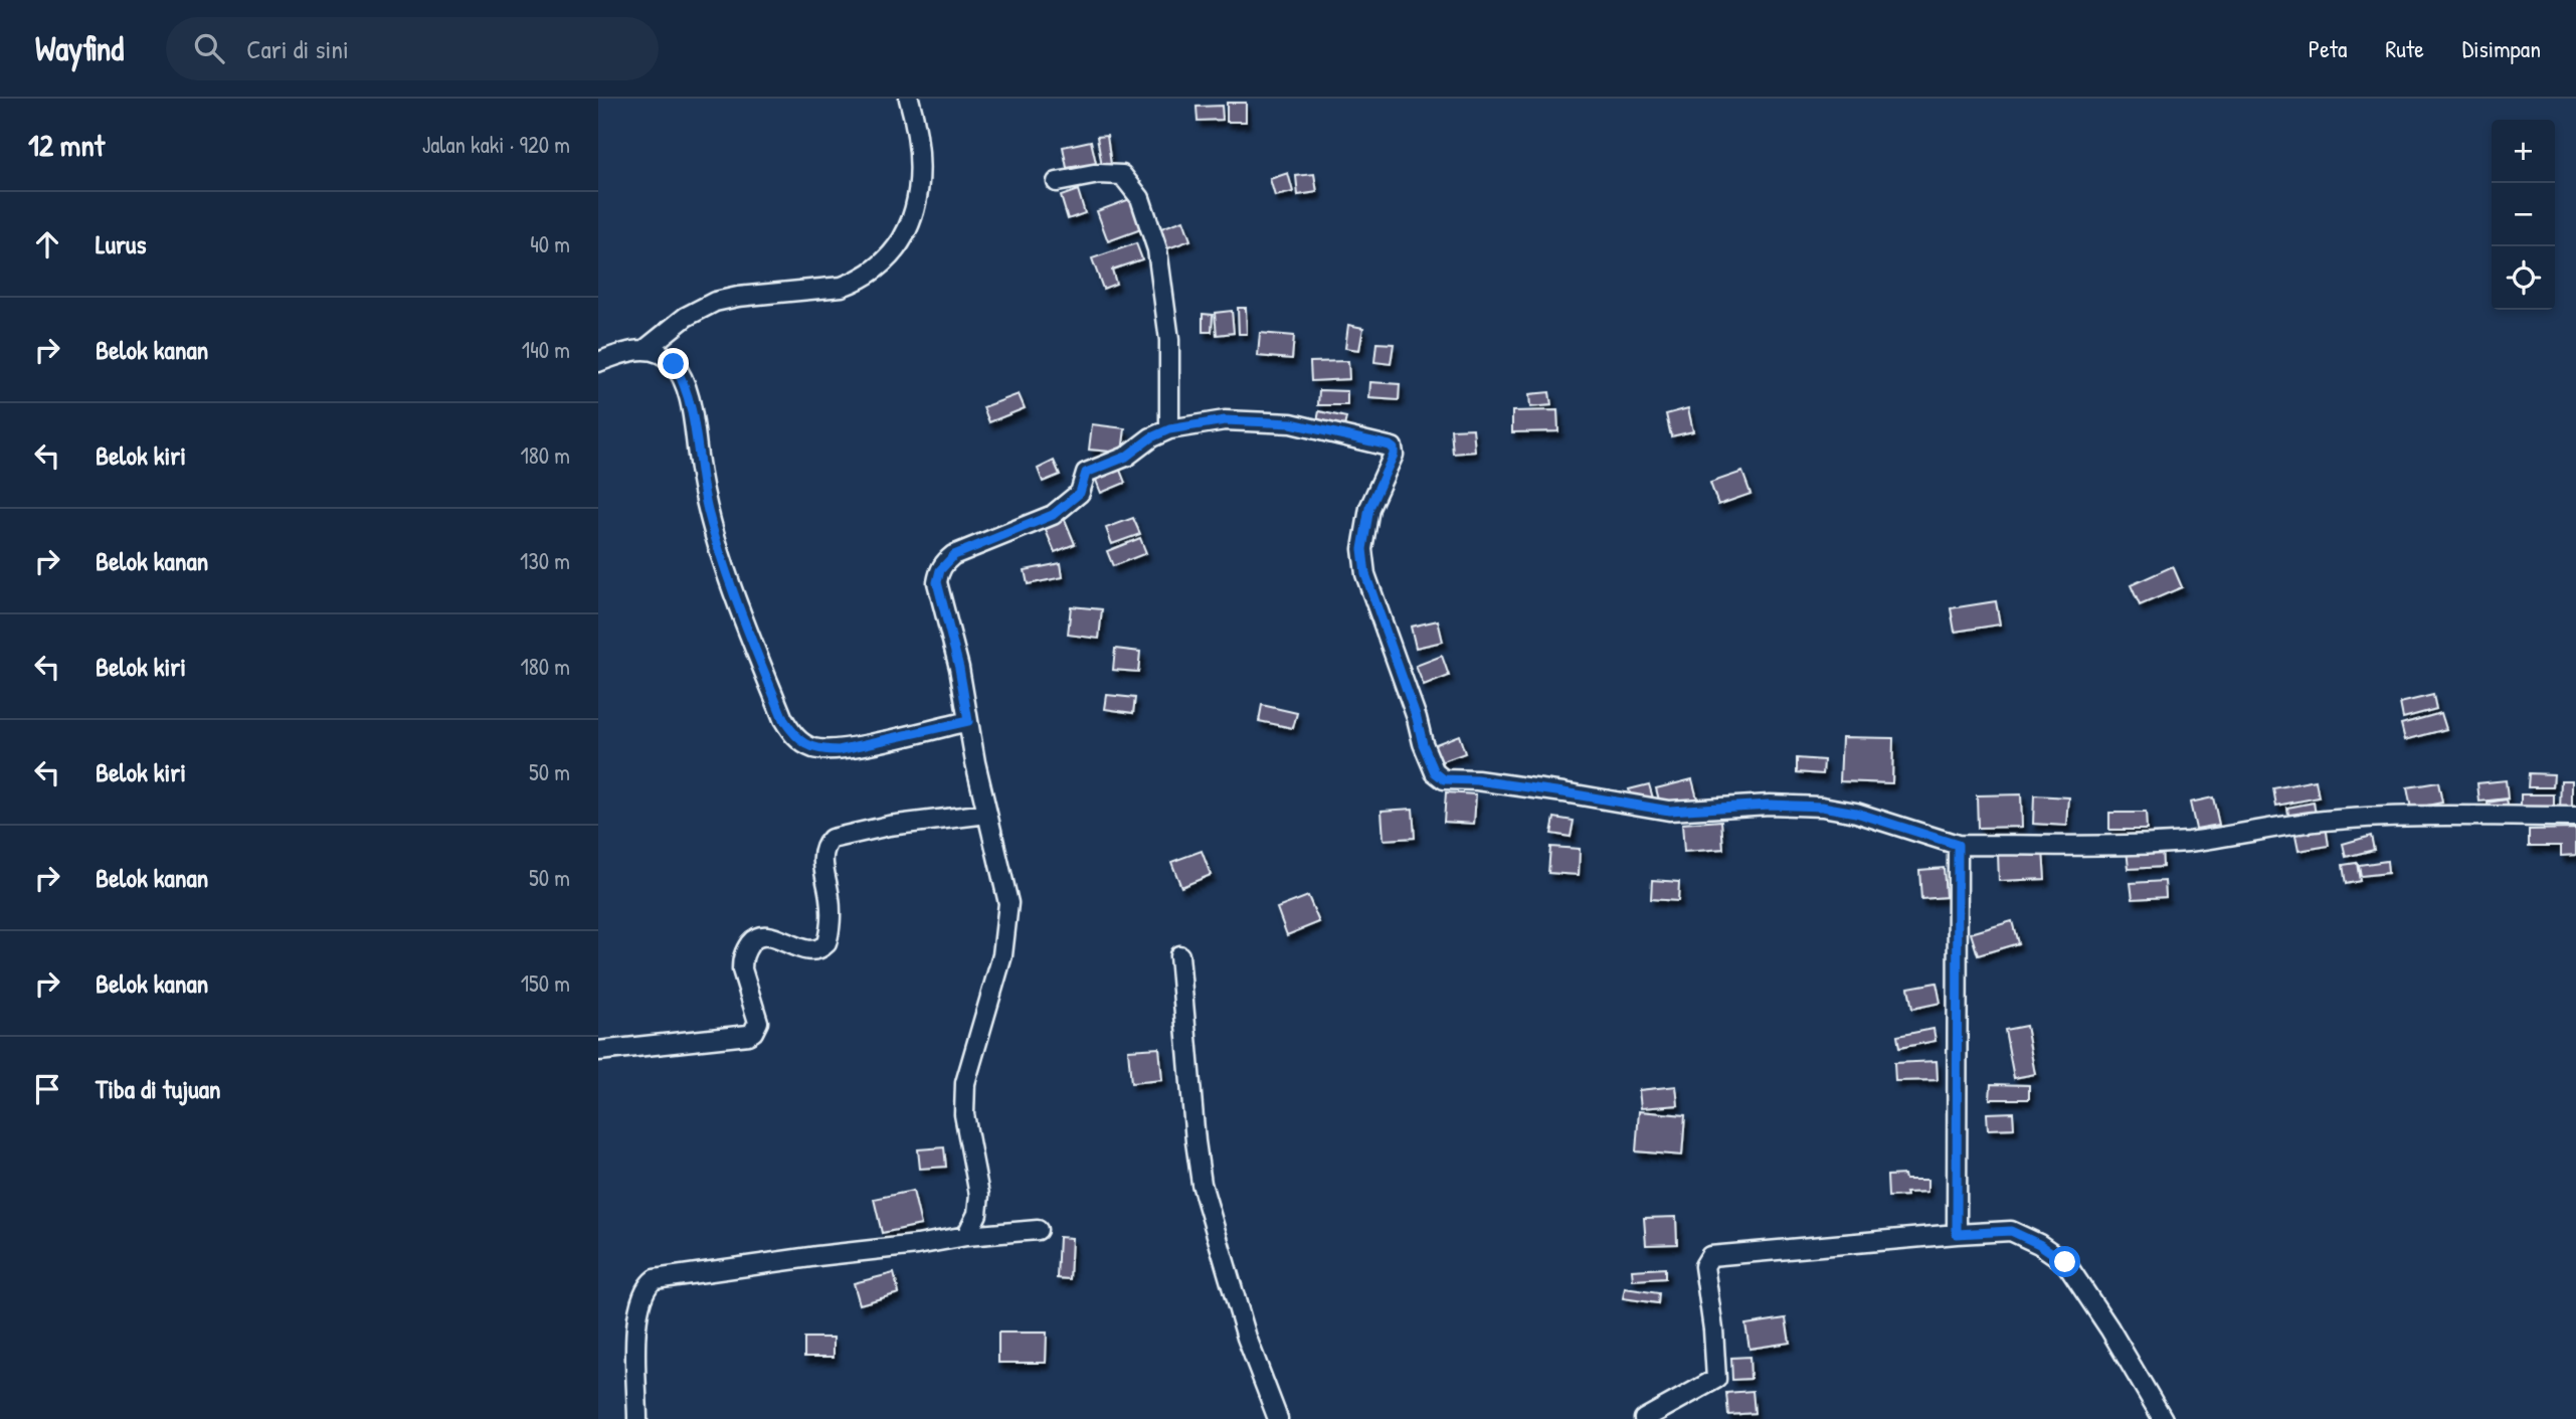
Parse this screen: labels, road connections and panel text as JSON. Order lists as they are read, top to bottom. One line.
{"page":{"header":"Wayfind","search":"Cari di sini","nav":["Peta","Rute","Disimpan"],"heading":["12 mnt","Jalan kaki · 920 m"],"map_buttons":["+","−"],"list":[["Lurus","40 m"],["Belok kanan","140 m"],["Belok kiri","180 m"],["Belok kanan","130 m"],["Belok kiri","180 m"],["Belok kiri","50 m"],["Belok kanan","50 m"],["Belok kanan","150 m"],"Tiba di tujuan"]}}
